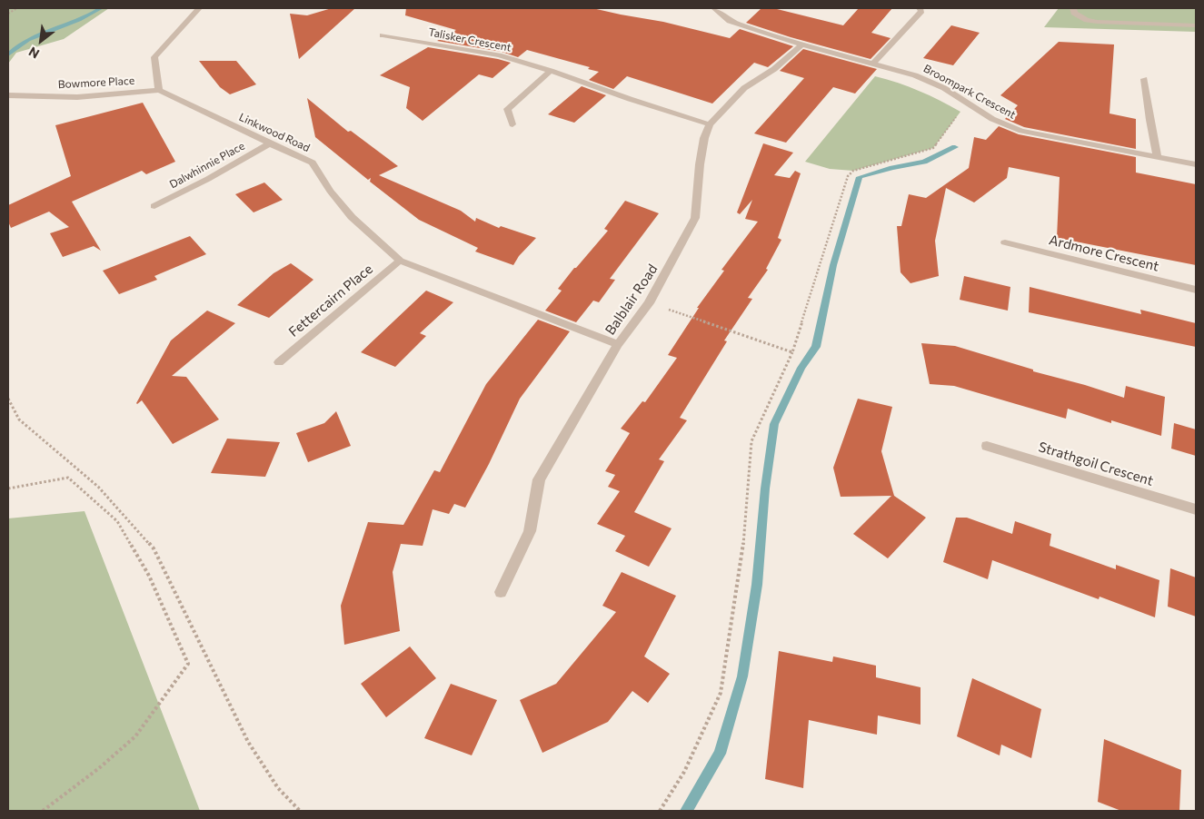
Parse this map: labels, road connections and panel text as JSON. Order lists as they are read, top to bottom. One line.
{"streets":{"street":["Talisker Crescent","Bowmore Place","Broompark Crescent","Linkwood Road","Dalwhinnie Place","Ardmore Crescent","Balblair Road","Fettercairn Place","Strathgoil Crescent"]},"crossings":[["Talisker Crescent","Balblair Road"],["Bowmore Place","Linkwood Road"],["Broompark Crescent","Balblair Road"],["Linkwood Road","Dalwhinnie Place"],["Linkwood Road","Balblair Road"],["Linkwood Road","Fettercairn Place"]],"north":"bottom left"}
